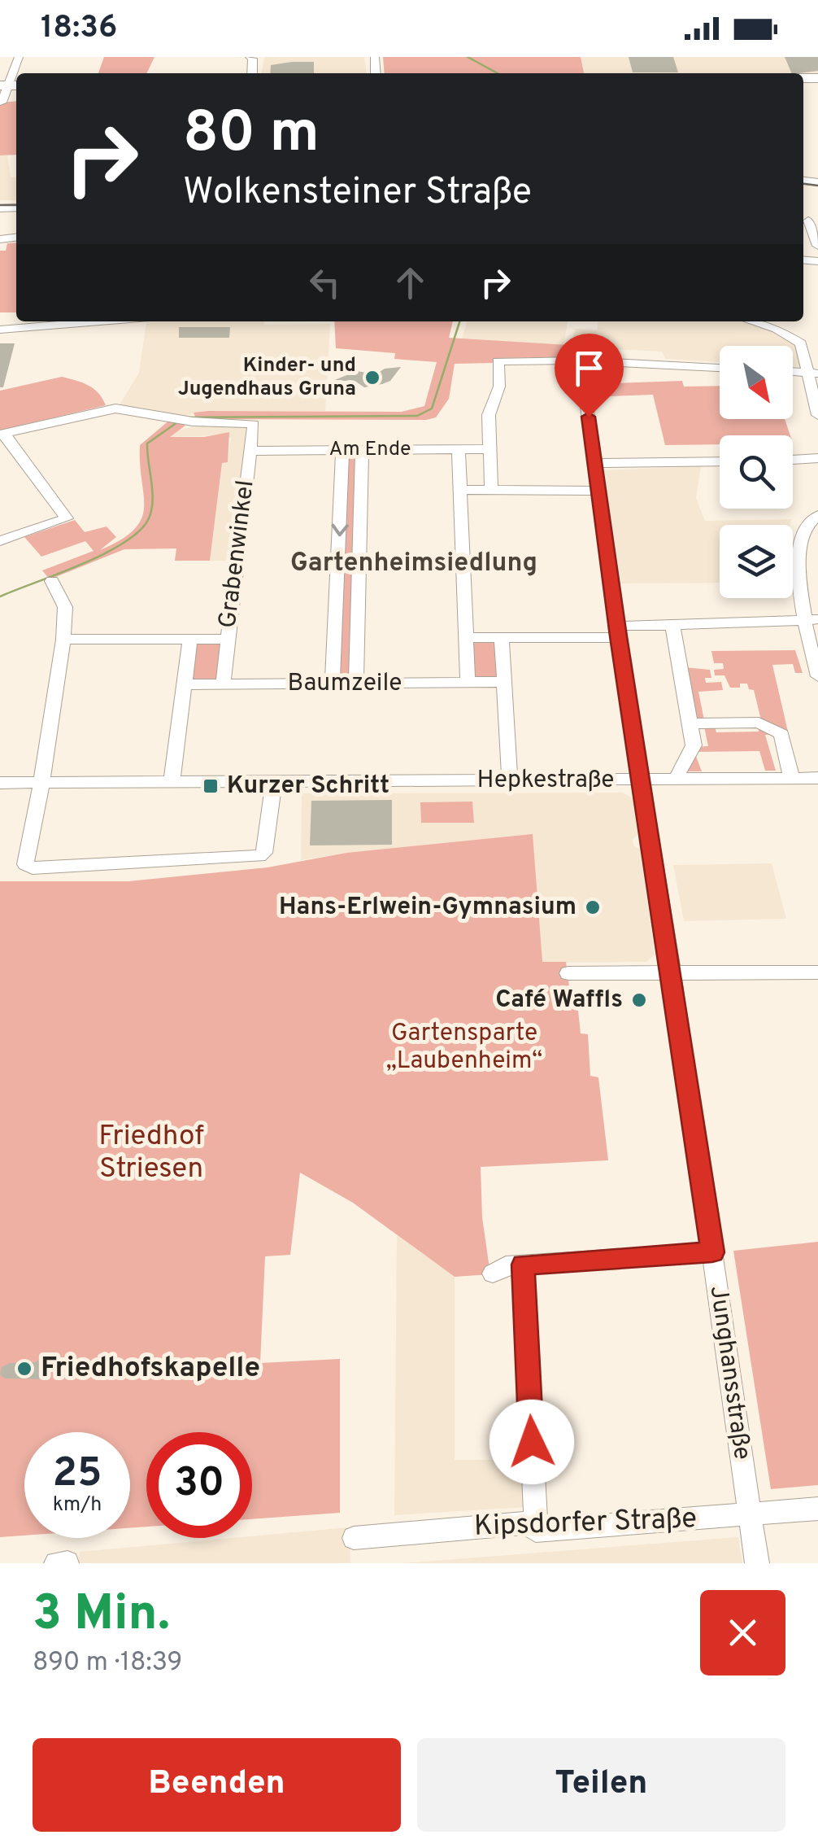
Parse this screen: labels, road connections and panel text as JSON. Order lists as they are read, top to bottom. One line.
{"streets":{"street":["Am Ende","Grabenwinkel","Baumzeile","Hepkestraße","Junghansstraße","Kipsdorfer Straße"]},"crossings":[["Am Ende","Grabenwinkel"],["Grabenwinkel","Baumzeile"],["Hepkestraße","Junghansstraße"],["Junghansstraße","Kipsdorfer Straße"]],"districts":["Gartenheimsiedlung"],"parks":["Gartensparte „Laubenheim“","Friedhof Striesen"],"places":{"other":["Kinder- und Jugendhaus Gruna","Hans-Erlwein-Gymnasium","Café Waffls","Friedhofskapelle"],"transit":["Kurzer Schritt"]},"north":"bottom right","page":{"status":"18:36","turn":["80 m","Wolkensteiner Straße"],"speed":"25 km/h","limit":"30","heading":["3 Min.","890 m · 18:39"],"buttons":["Beenden","Teilen"]}}
